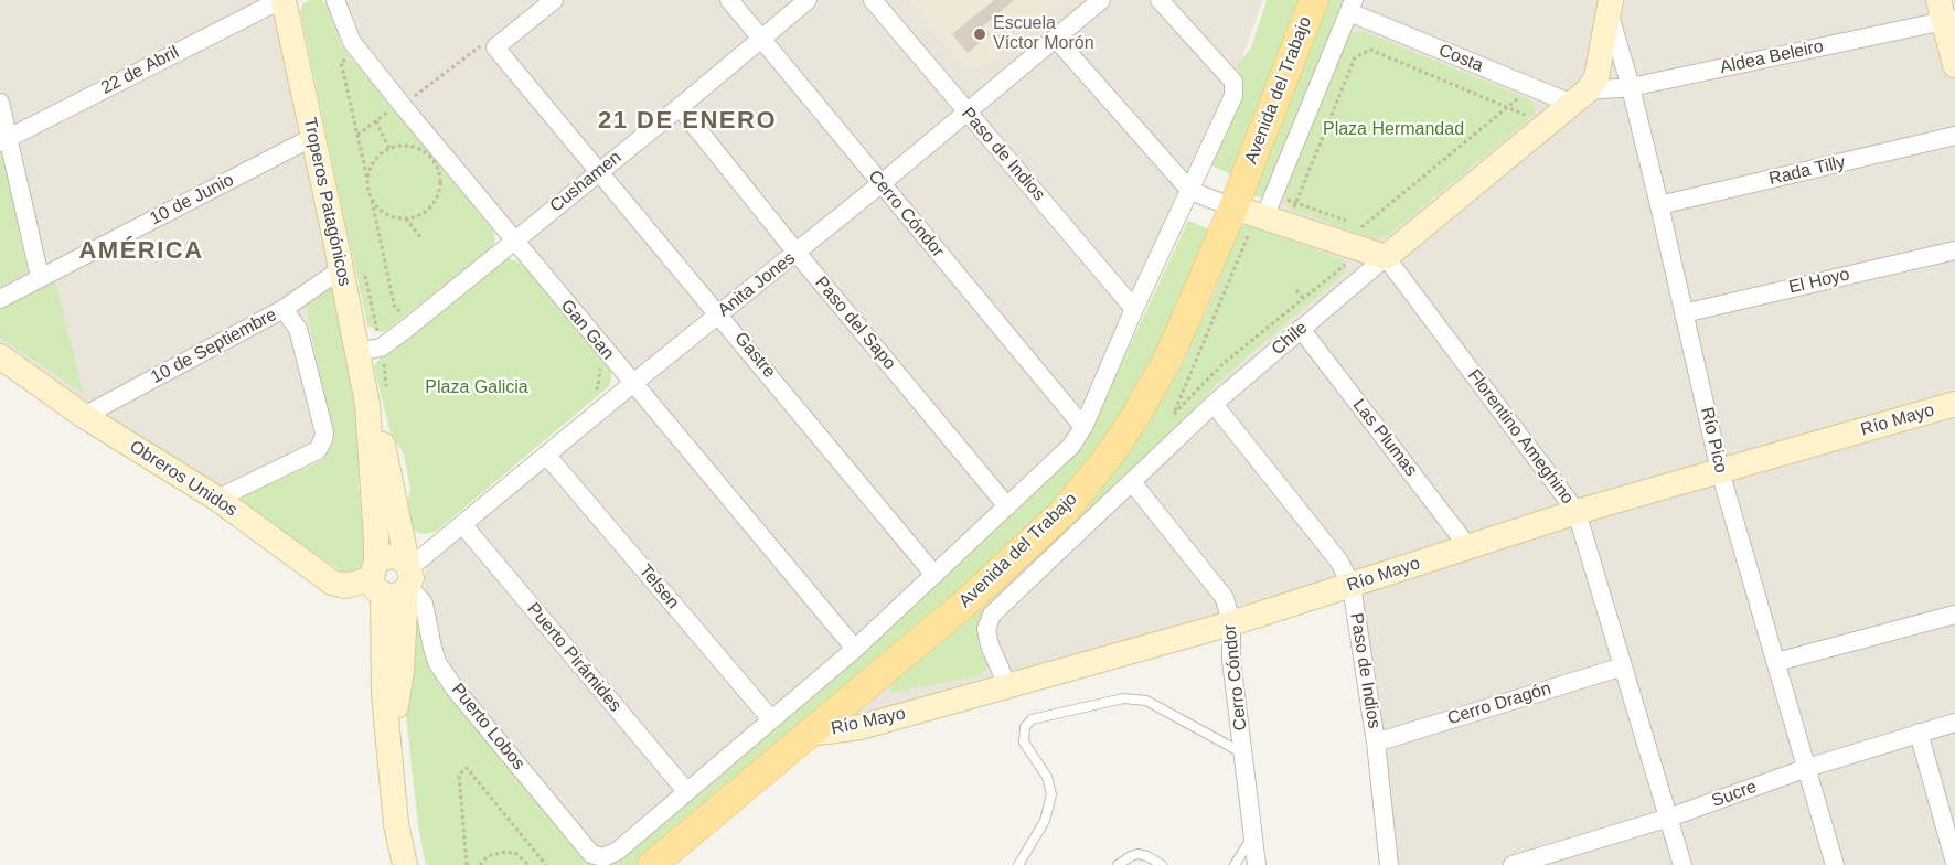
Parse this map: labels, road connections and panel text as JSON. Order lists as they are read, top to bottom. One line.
{"streets":{"main road":["Avenida del Trabajo"],"street":["Aldea Beleiro","Costa","22 de Abril","Paso de Indios","Rada Tilly","Cushamen","10 de Junio","Troperos Patagónicos","Cerro Cóndor","El Hoyo","Anita Jones","Paso del Sapo","Gan Gan","Chile","10 de Septiembre","Gastre","Río Mayo","Florentino Ameghino","Las Plumas","Río Pico","Obreros Unidos","Telsen","Puerto Pirámides","Cerro Dragón","Puerto Lobos","Sucre"]},"crossings":[["Aldea Beleiro","Costa"],["Aldea Beleiro","Chile"],["Aldea Beleiro","Río Pico"],["Costa","Avenida del Trabajo"],["Costa","Chile"],["22 de Abril","Troperos Patagónicos"],["Avenida del Trabajo","Río Mayo"],["Paso de Indios","Anita Jones"],["Paso de Indios","Chile"],["Paso de Indios","Río Mayo"],["Paso de Indios","Cerro Dragón"],["Rada Tilly","Río Pico"],["Cushamen","Troperos Patagónicos"],["Cushamen","Cerro Cóndor"],["Cushamen","Paso del Sapo"],["Cushamen","Gan Gan"],["Cushamen","Gastre"],["10 de Junio","Troperos Patagónicos"],["Troperos Patagónicos","Anita Jones"],["Troperos Patagónicos","10 de Septiembre"],["Troperos Patagónicos","Obreros Unidos"],["Troperos Patagónicos","Puerto Lobos"],["Cerro Cóndor","Anita Jones"],["Cerro Cóndor","Chile"],["Cerro Cóndor","Río Mayo"],["El Hoyo","Río Pico"],["Anita Jones","Paso del Sapo"],["Anita Jones","Gan Gan"],["Anita Jones","Gastre"],["Anita Jones","Obreros Unidos"],["Anita Jones","Telsen"],["Anita Jones","Puerto Pirámides"],["Anita Jones","Puerto Lobos"],["Chile","Río Mayo"],["Chile","Florentino Ameghino"],["Chile","Las Plumas"],["Chile","Río Pico"],["10 de Septiembre","Obreros Unidos"],["Río Mayo","Florentino Ameghino"],["Río Mayo","Las Plumas"],["Río Mayo","Río Pico"],["Florentino Ameghino","Cerro Dragón"],["Florentino Ameghino","Sucre"],["Río Pico","Sucre"],["Obreros Unidos","Puerto Lobos"],["Puerto Pirámides","Puerto Lobos"]],"districts":["21 DE ENERO","AMÉRICA"],"parks":["Plaza Hermandad","Plaza Galicia"],"places":["Escuela Víctor Morón"]}
